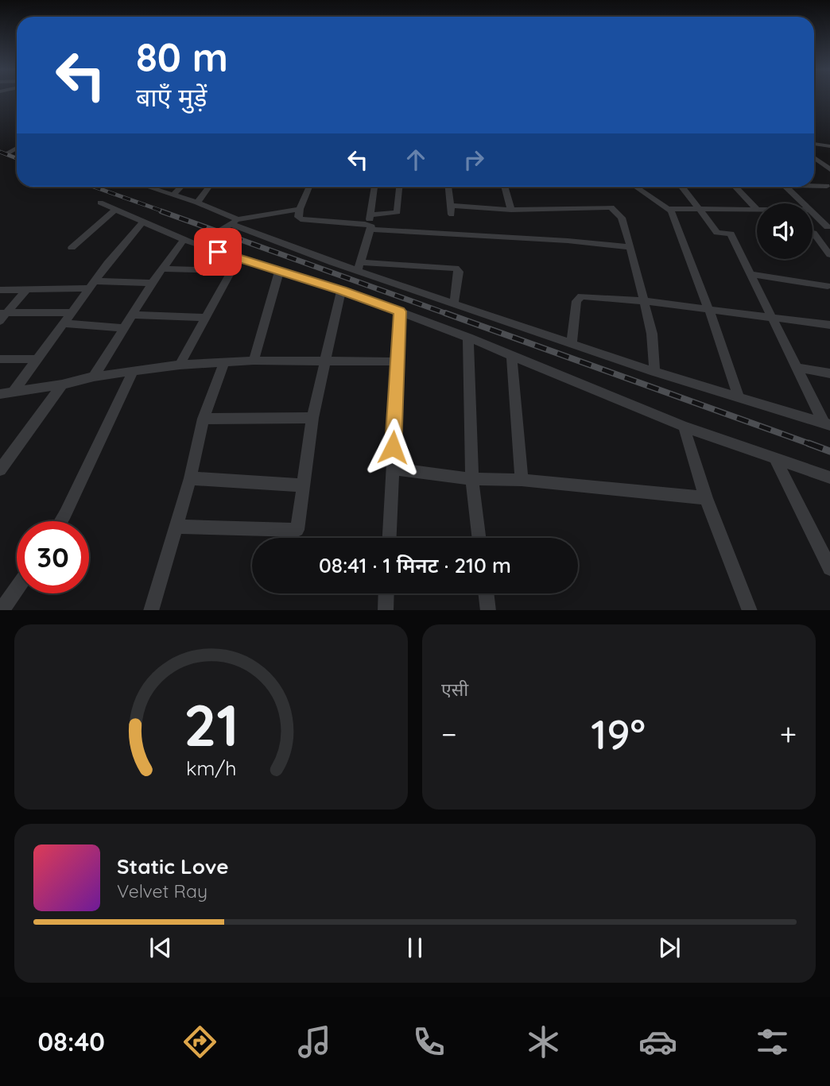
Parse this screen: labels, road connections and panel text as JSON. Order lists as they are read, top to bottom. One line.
{"page":{"turn":["80 m","बाएँ मुड़ें"],"limit":"30","trip":"08:41 · 1 मिनट · 210 m","tile":"एसी","heat":["−","19°","+"],"song":["Static Love","Velvet Ray"],"tabs":"08:40","gauge":["21","km/h"]}}
